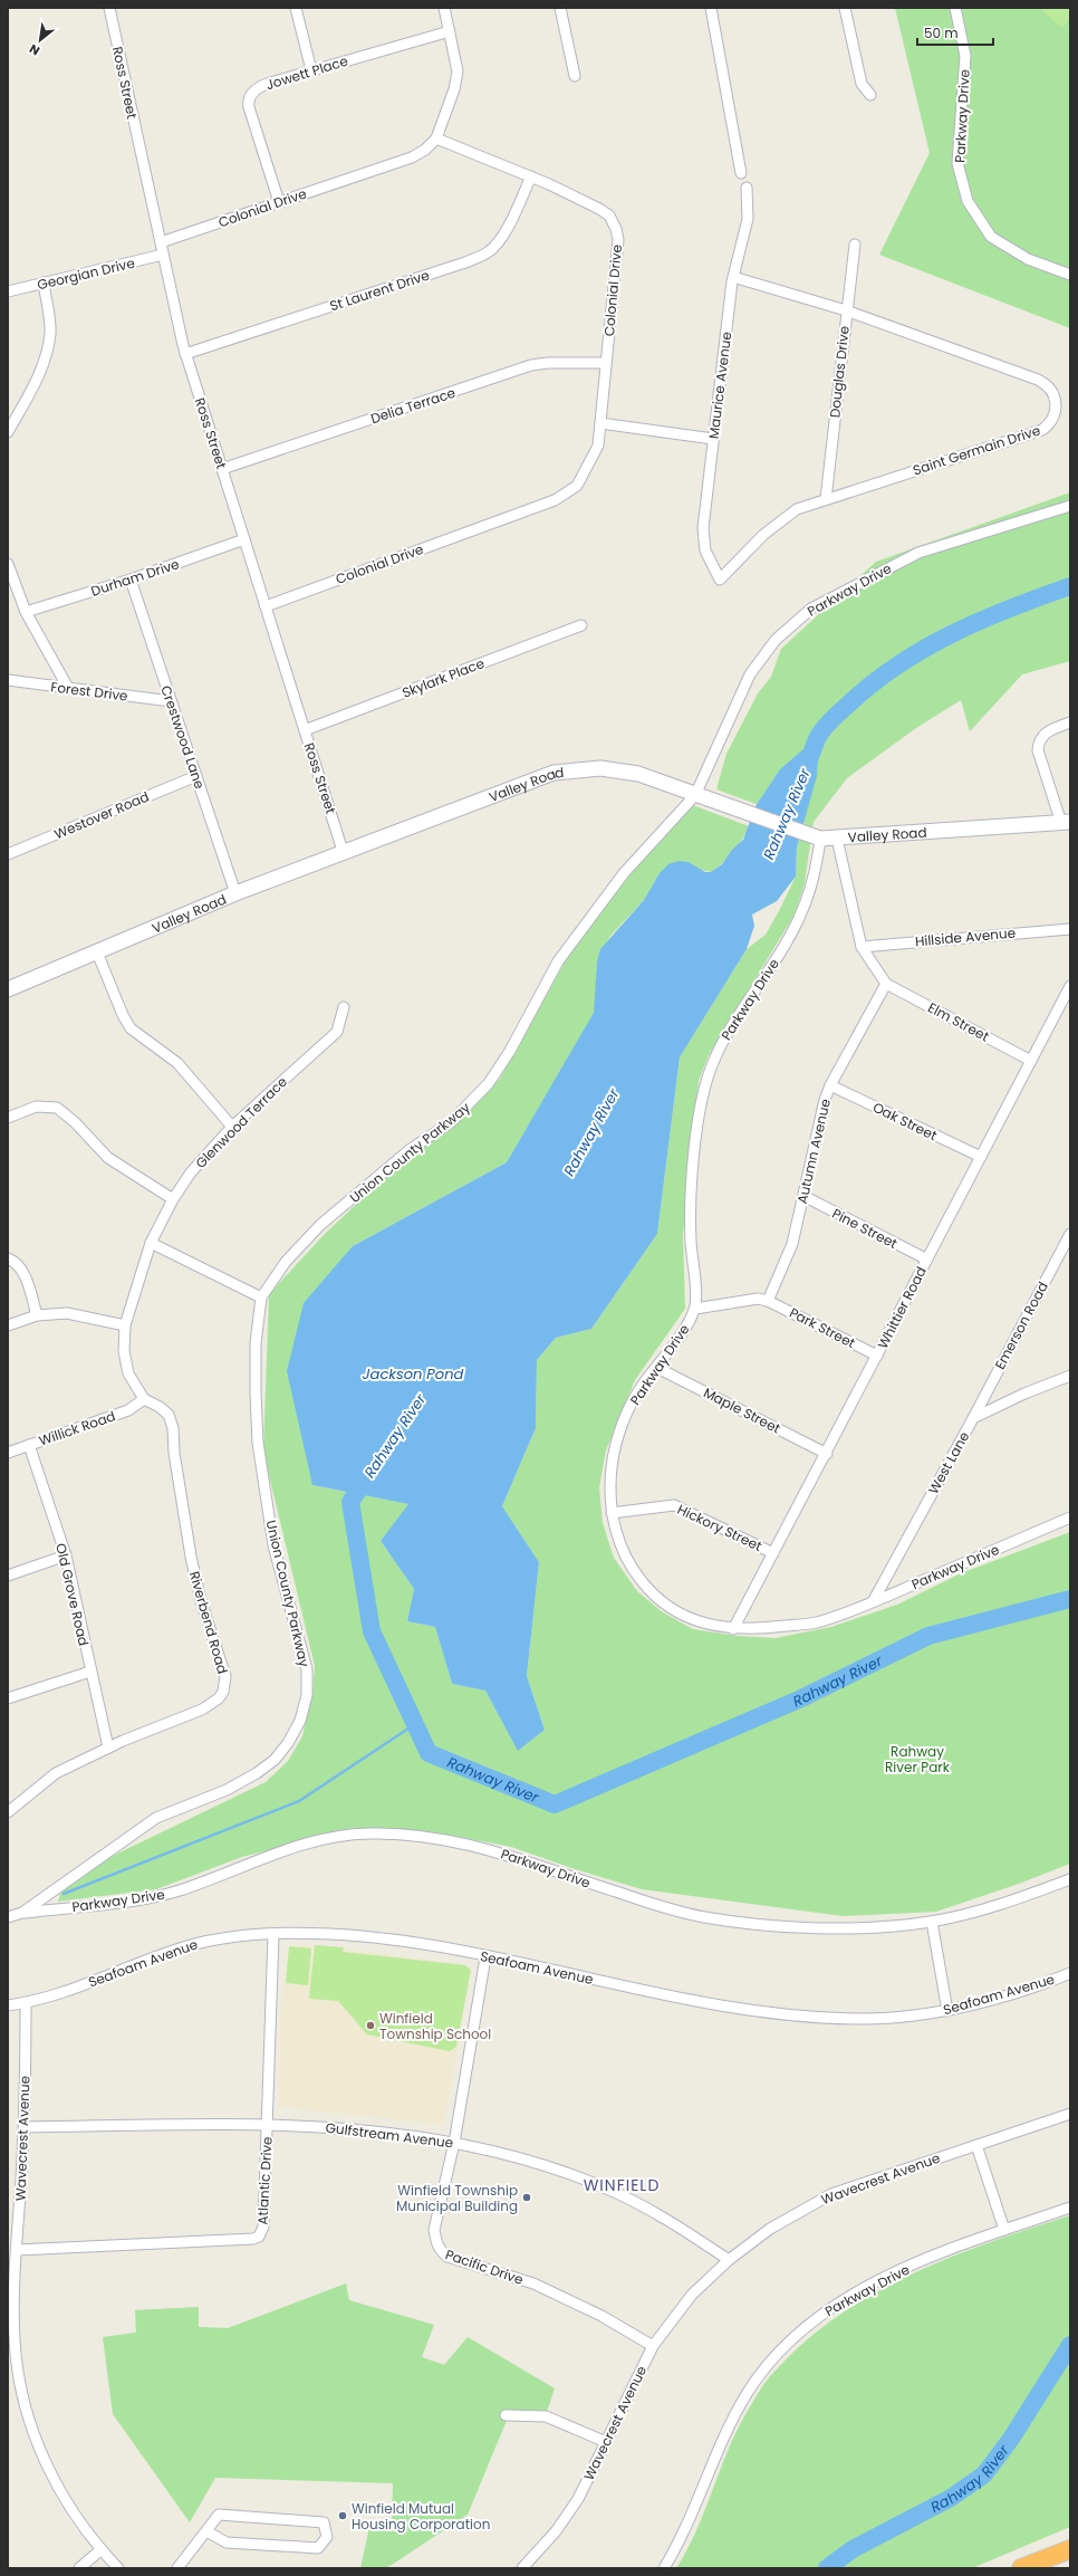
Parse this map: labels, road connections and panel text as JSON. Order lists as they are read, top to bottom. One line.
{"streets":{"street":["Jowett Place","Ross Street","Parkway Drive","Colonial Drive","Georgian Drive","St Laurent Drive","Douglas Drive","Maurice Avenue","Delia Terrace","Saint Germain Drive","Durham Drive","Skylark Place","Forest Drive","Crestwood Lane","Valley Road","Westover Road","Hillside Avenue","Elm Street","Oak Street","Glenwood Terrace","Autumn Avenue","Union County Parkway","Pine Street","Whittier Road","Emerson Road","Park Street","Maple Street","Willick Road","West Lane","Hickory Street","Old Grove Road","Riverbend Road","Seafoam Avenue","Gulfstream Avenue","Wavecrest Avenue","Atlantic Drive","Pacific Drive"]},"crossings":[["Jowett Place","Colonial Drive"],["Ross Street","Colonial Drive"],["Ross Street","Georgian Drive"],["Ross Street","St Laurent Drive"],["Ross Street","Delia Terrace"],["Ross Street","Durham Drive"],["Ross Street","Skylark Place"],["Ross Street","Valley Road"],["Parkway Drive","Valley Road"],["Parkway Drive","Union County Parkway"],["Parkway Drive","Whittier Road"],["Parkway Drive","Maple Street"],["Parkway Drive","West Lane"],["Parkway Drive","Hickory Street"],["Colonial Drive","St Laurent Drive"],["Colonial Drive","Delia Terrace"],["Douglas Drive","Saint Germain Drive"],["Maurice Avenue","Saint Germain Drive"],["Durham Drive","Crestwood Lane"],["Forest Drive","Crestwood Lane"],["Crestwood Lane","Valley Road"],["Crestwood Lane","Westover Road"],["Valley Road","Union County Parkway"],["Elm Street","Autumn Avenue"],["Elm Street","Whittier Road"],["Oak Street","Autumn Avenue"],["Oak Street","Whittier Road"],["Glenwood Terrace","Riverbend Road"],["Autumn Avenue","Pine Street"],["Autumn Avenue","Park Street"],["Pine Street","Whittier Road"],["Whittier Road","Park Street"],["Whittier Road","Maple Street"],["Whittier Road","Hickory Street"],["Emerson Road","West Lane"],["Willick Road","Old Grove Road"],["Willick Road","Riverbend Road"],["Old Grove Road","Riverbend Road"],["Seafoam Avenue","Wavecrest Avenue"],["Seafoam Avenue","Atlantic Drive"],["Seafoam Avenue","Pacific Drive"],["Gulfstream Avenue","Wavecrest Avenue"],["Gulfstream Avenue","Atlantic Drive"],["Gulfstream Avenue","Pacific Drive"],["Wavecrest Avenue","Atlantic Drive"],["Wavecrest Avenue","Pacific Drive"]],"districts":["WINFIELD"],"water":["Rahway River","Jackson Pond"],"parks":["Rahway River Park"],"places":["Winfield Township School","Winfield Township Municipal Building","Winfield Mutual Housing Corporation"],"scale_bar":"50 m","north":"bottom left"}
